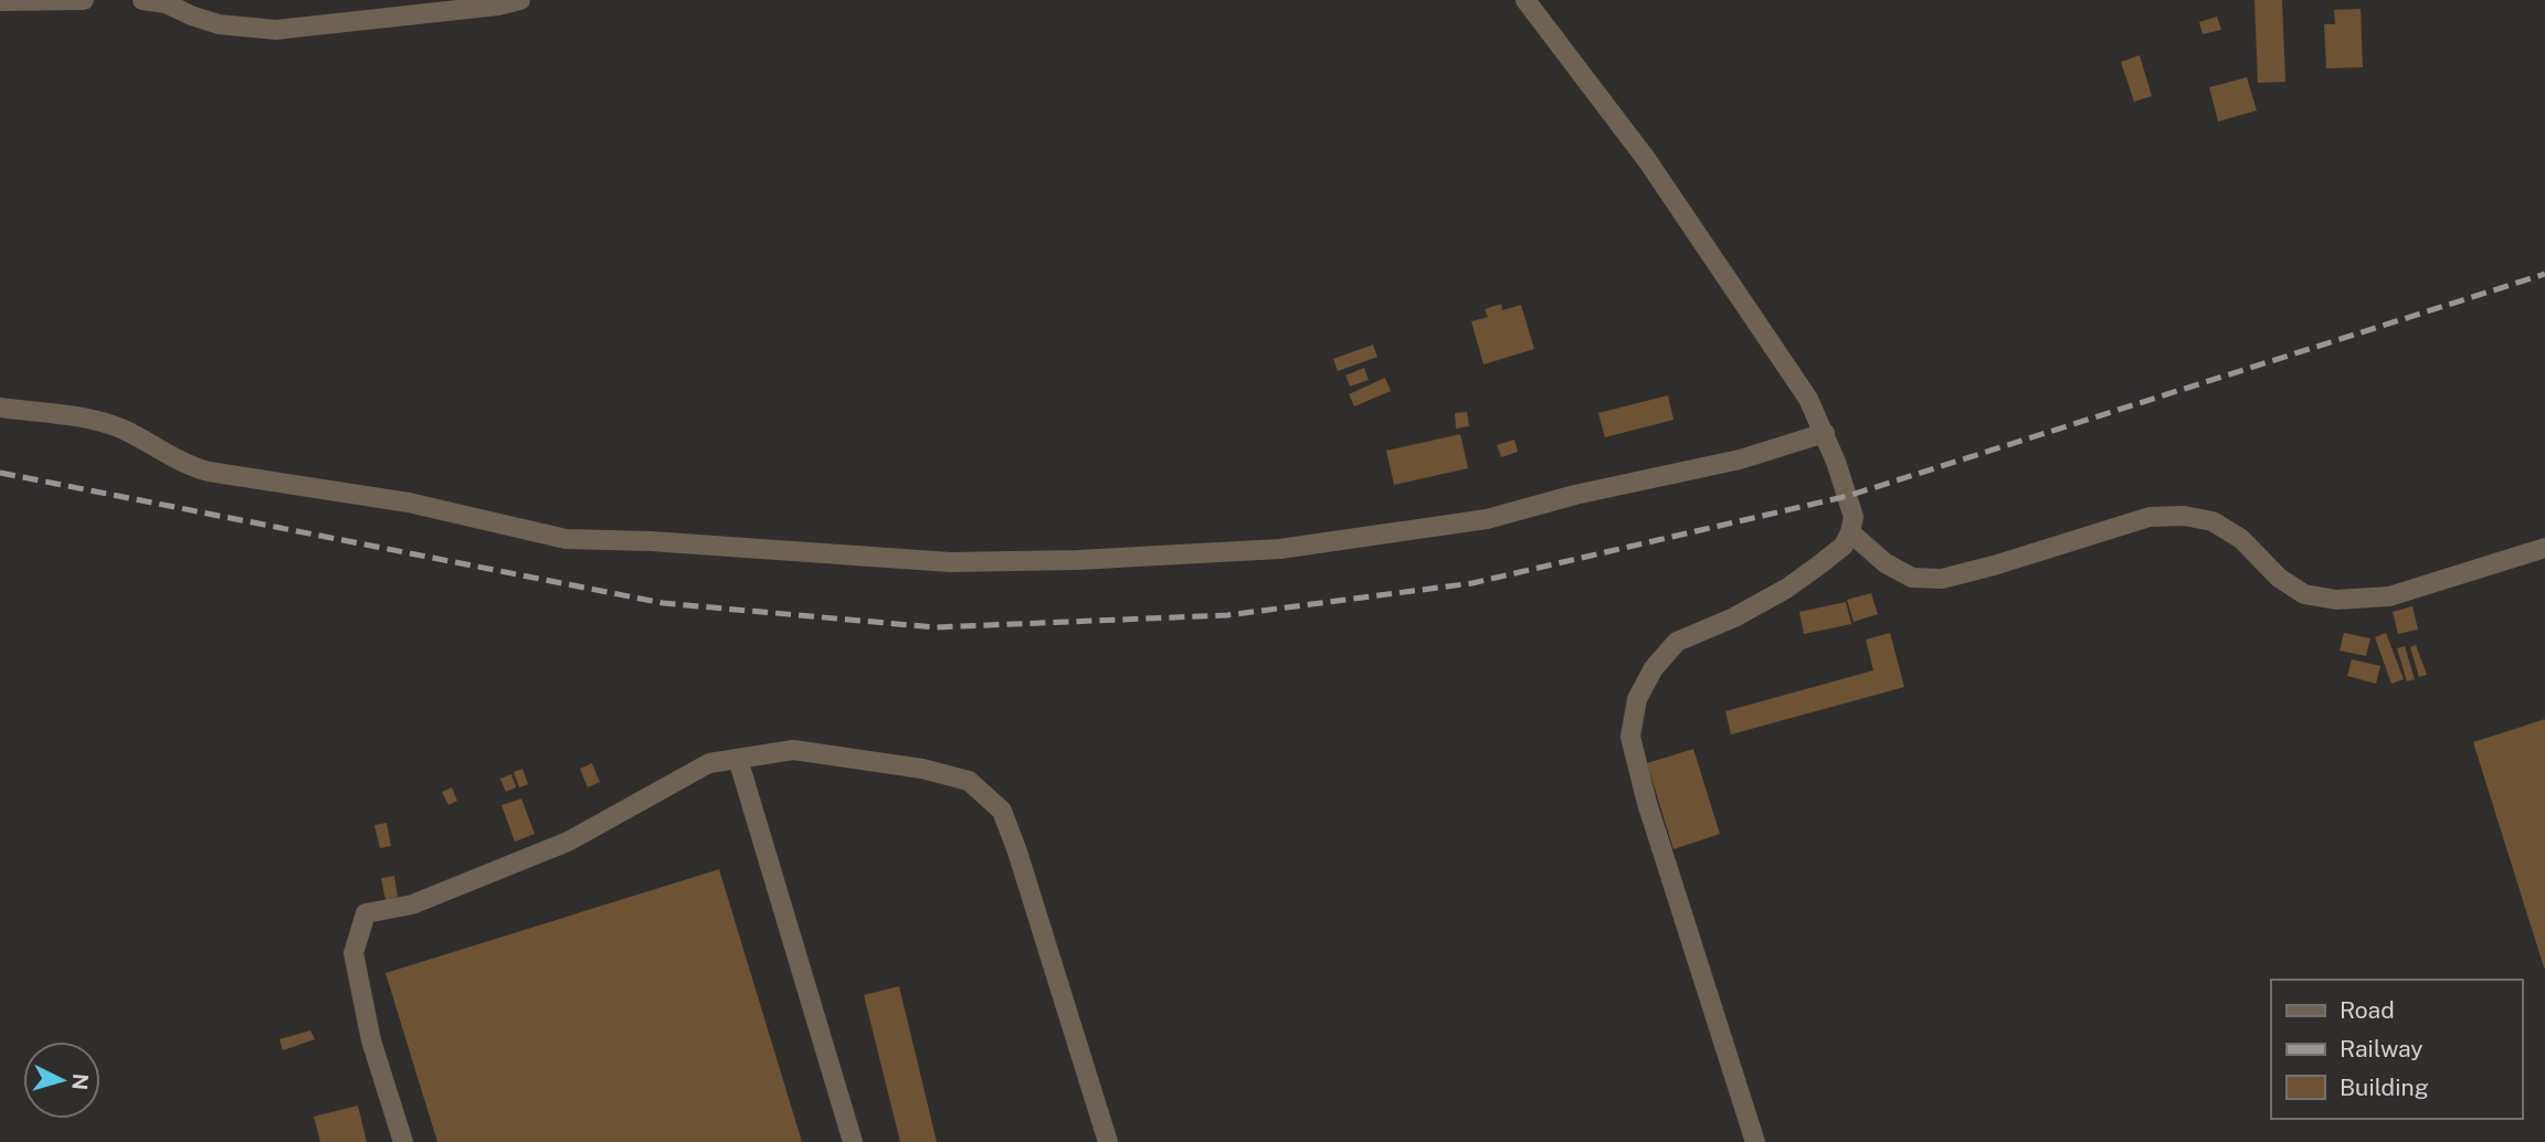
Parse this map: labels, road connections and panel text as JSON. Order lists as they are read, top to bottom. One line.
{"legend":["Road","Railway","Building"],"north":"right"}
